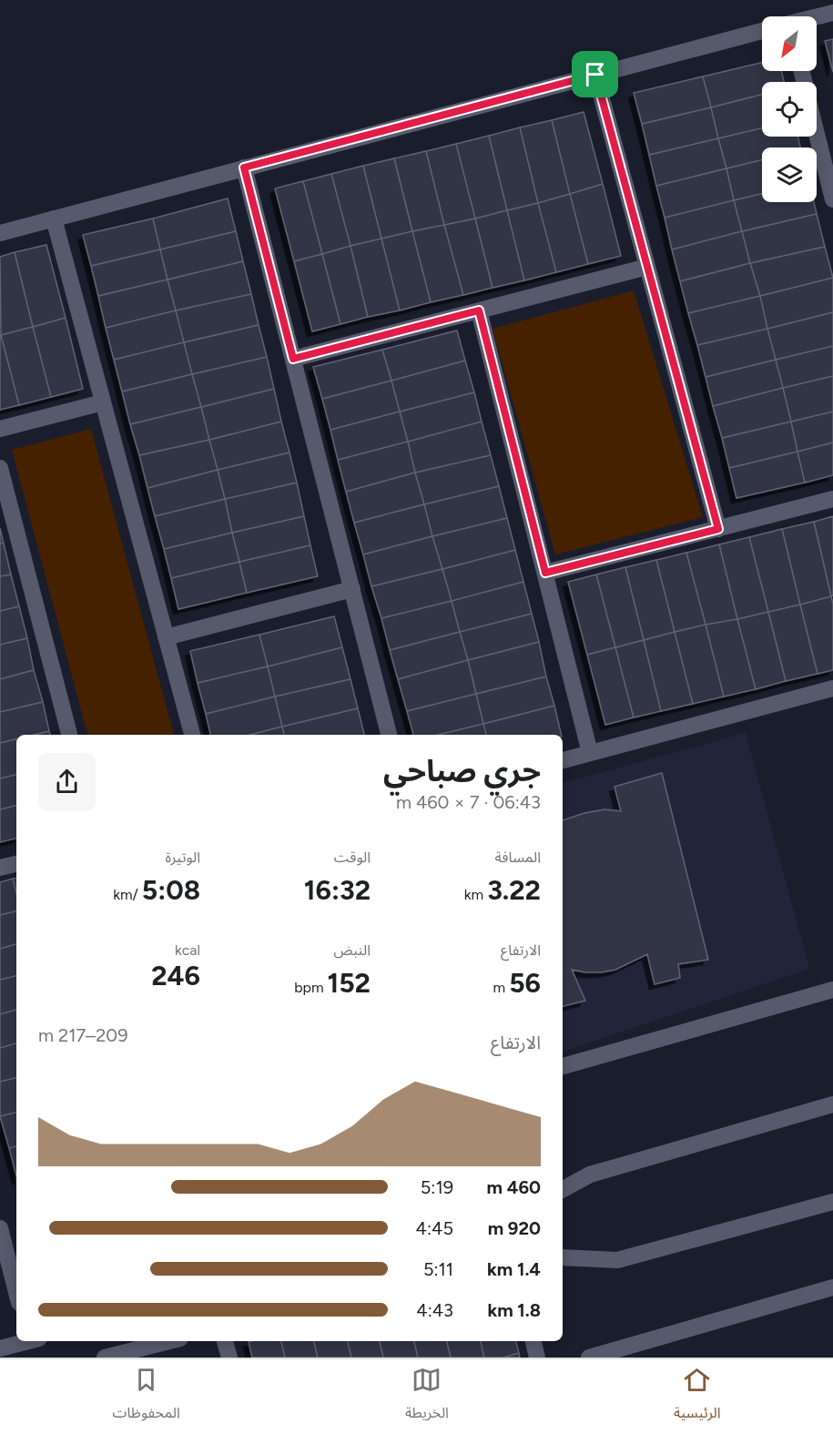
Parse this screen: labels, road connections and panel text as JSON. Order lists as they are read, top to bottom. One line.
{"north":"bottom left","page":{"heading":["جري صباحي","06:43 · 7 × 460 m"],"stats":[["المسافة","3.22 km"],["الوقت","16:32"],["الوتيرة","5:08 /km"],["الارتفاع","56 m"],["النبض","152 bpm"],["kcal","246"]],"chart":["الارتفاع","209–217 m"],"list":[{"name":"460 m","note":"5:19"},{"name":"920 m","note":"4:45"},{"name":"1.4 km","note":"5:11"},{"name":"1.8 km","note":"4:43"}],"tabs":["الرئيسية","الخريطة","المحفوظات"]}}
